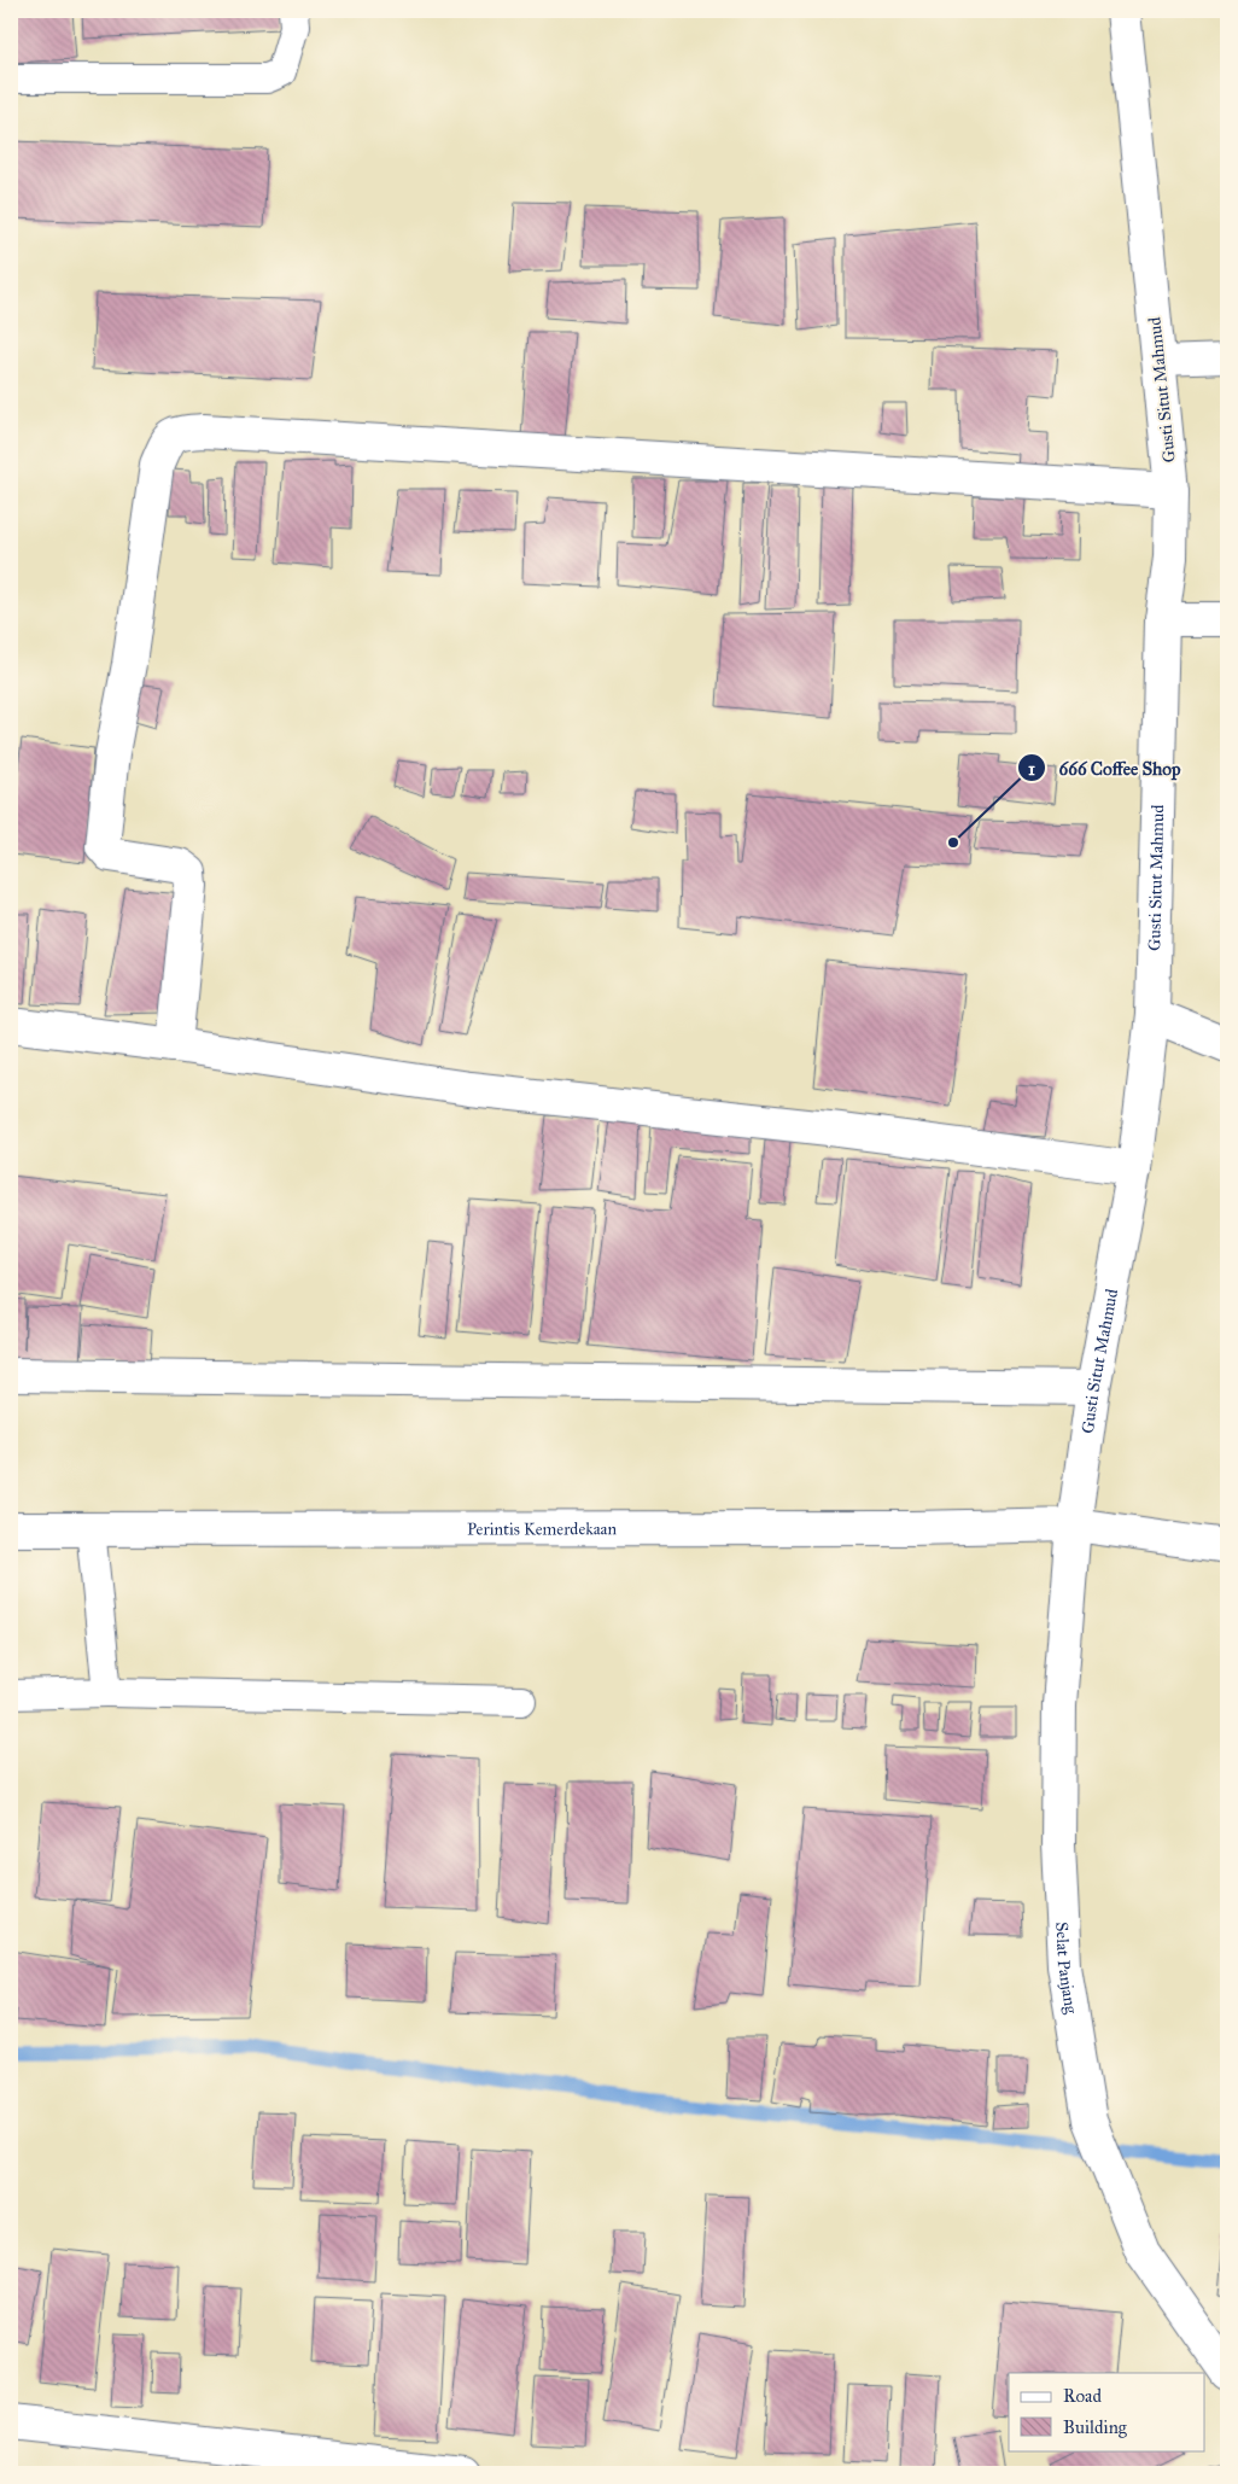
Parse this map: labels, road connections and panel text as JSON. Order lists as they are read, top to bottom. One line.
{"streets":{"main road":["Gusti Situt Mahmud","Perintis Kemerdekaan","Selat Panjang"]},"crossings":[["Gusti Situt Mahmud","Perintis Kemerdekaan"],["Gusti Situt Mahmud","Selat Panjang"],["Perintis Kemerdekaan","Selat Panjang"]],"places":["666 Coffee Shop"],"legend":["Road","Building"]}
